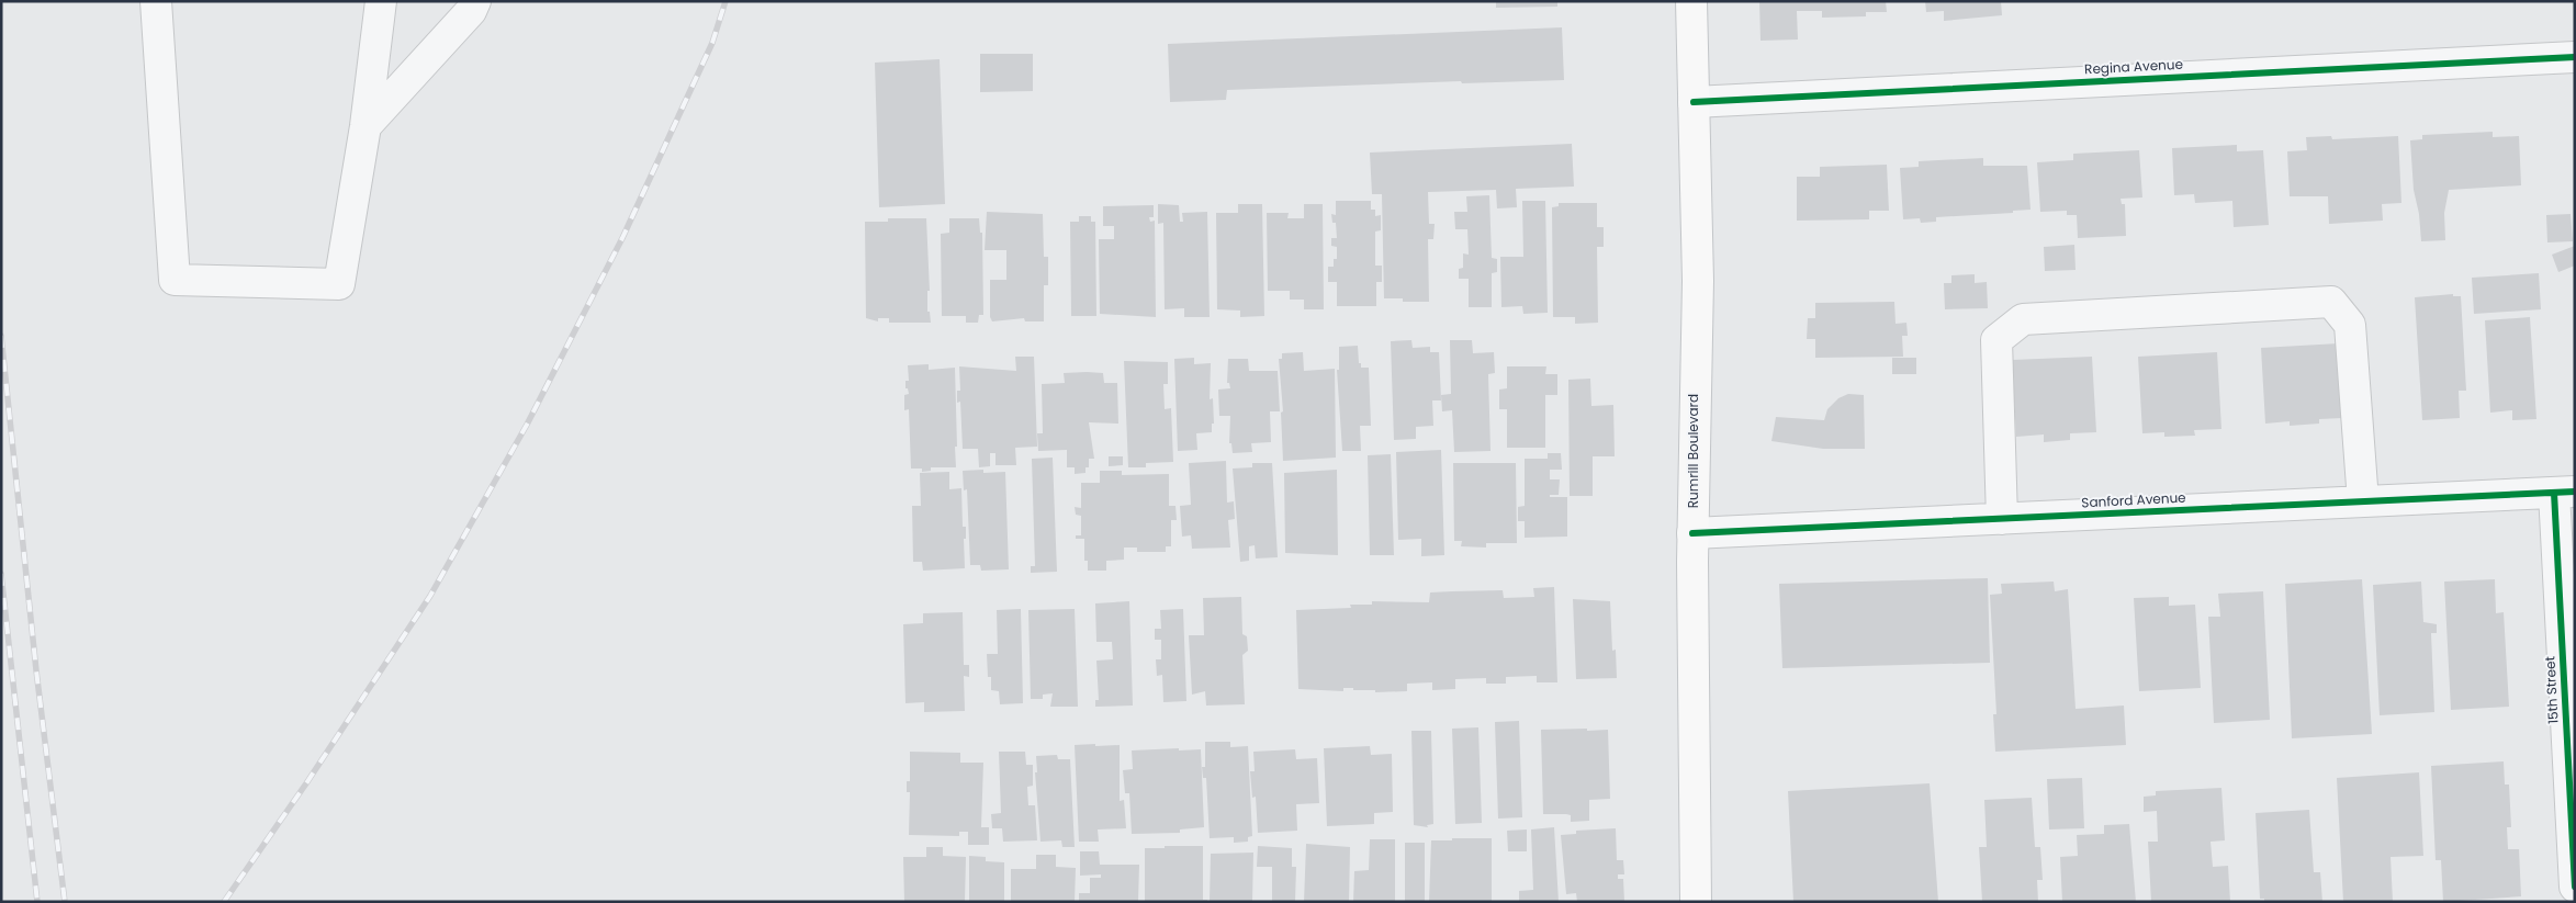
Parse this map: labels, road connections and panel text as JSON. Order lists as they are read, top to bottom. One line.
{"streets":{"main road":["Rumrill Boulevard"],"street":["Regina Avenue","Sanford Avenue","15th Street"]},"crossings":[["Regina Avenue","Rumrill Boulevard"],["Rumrill Boulevard","Sanford Avenue"],["Sanford Avenue","15th Street"]]}
